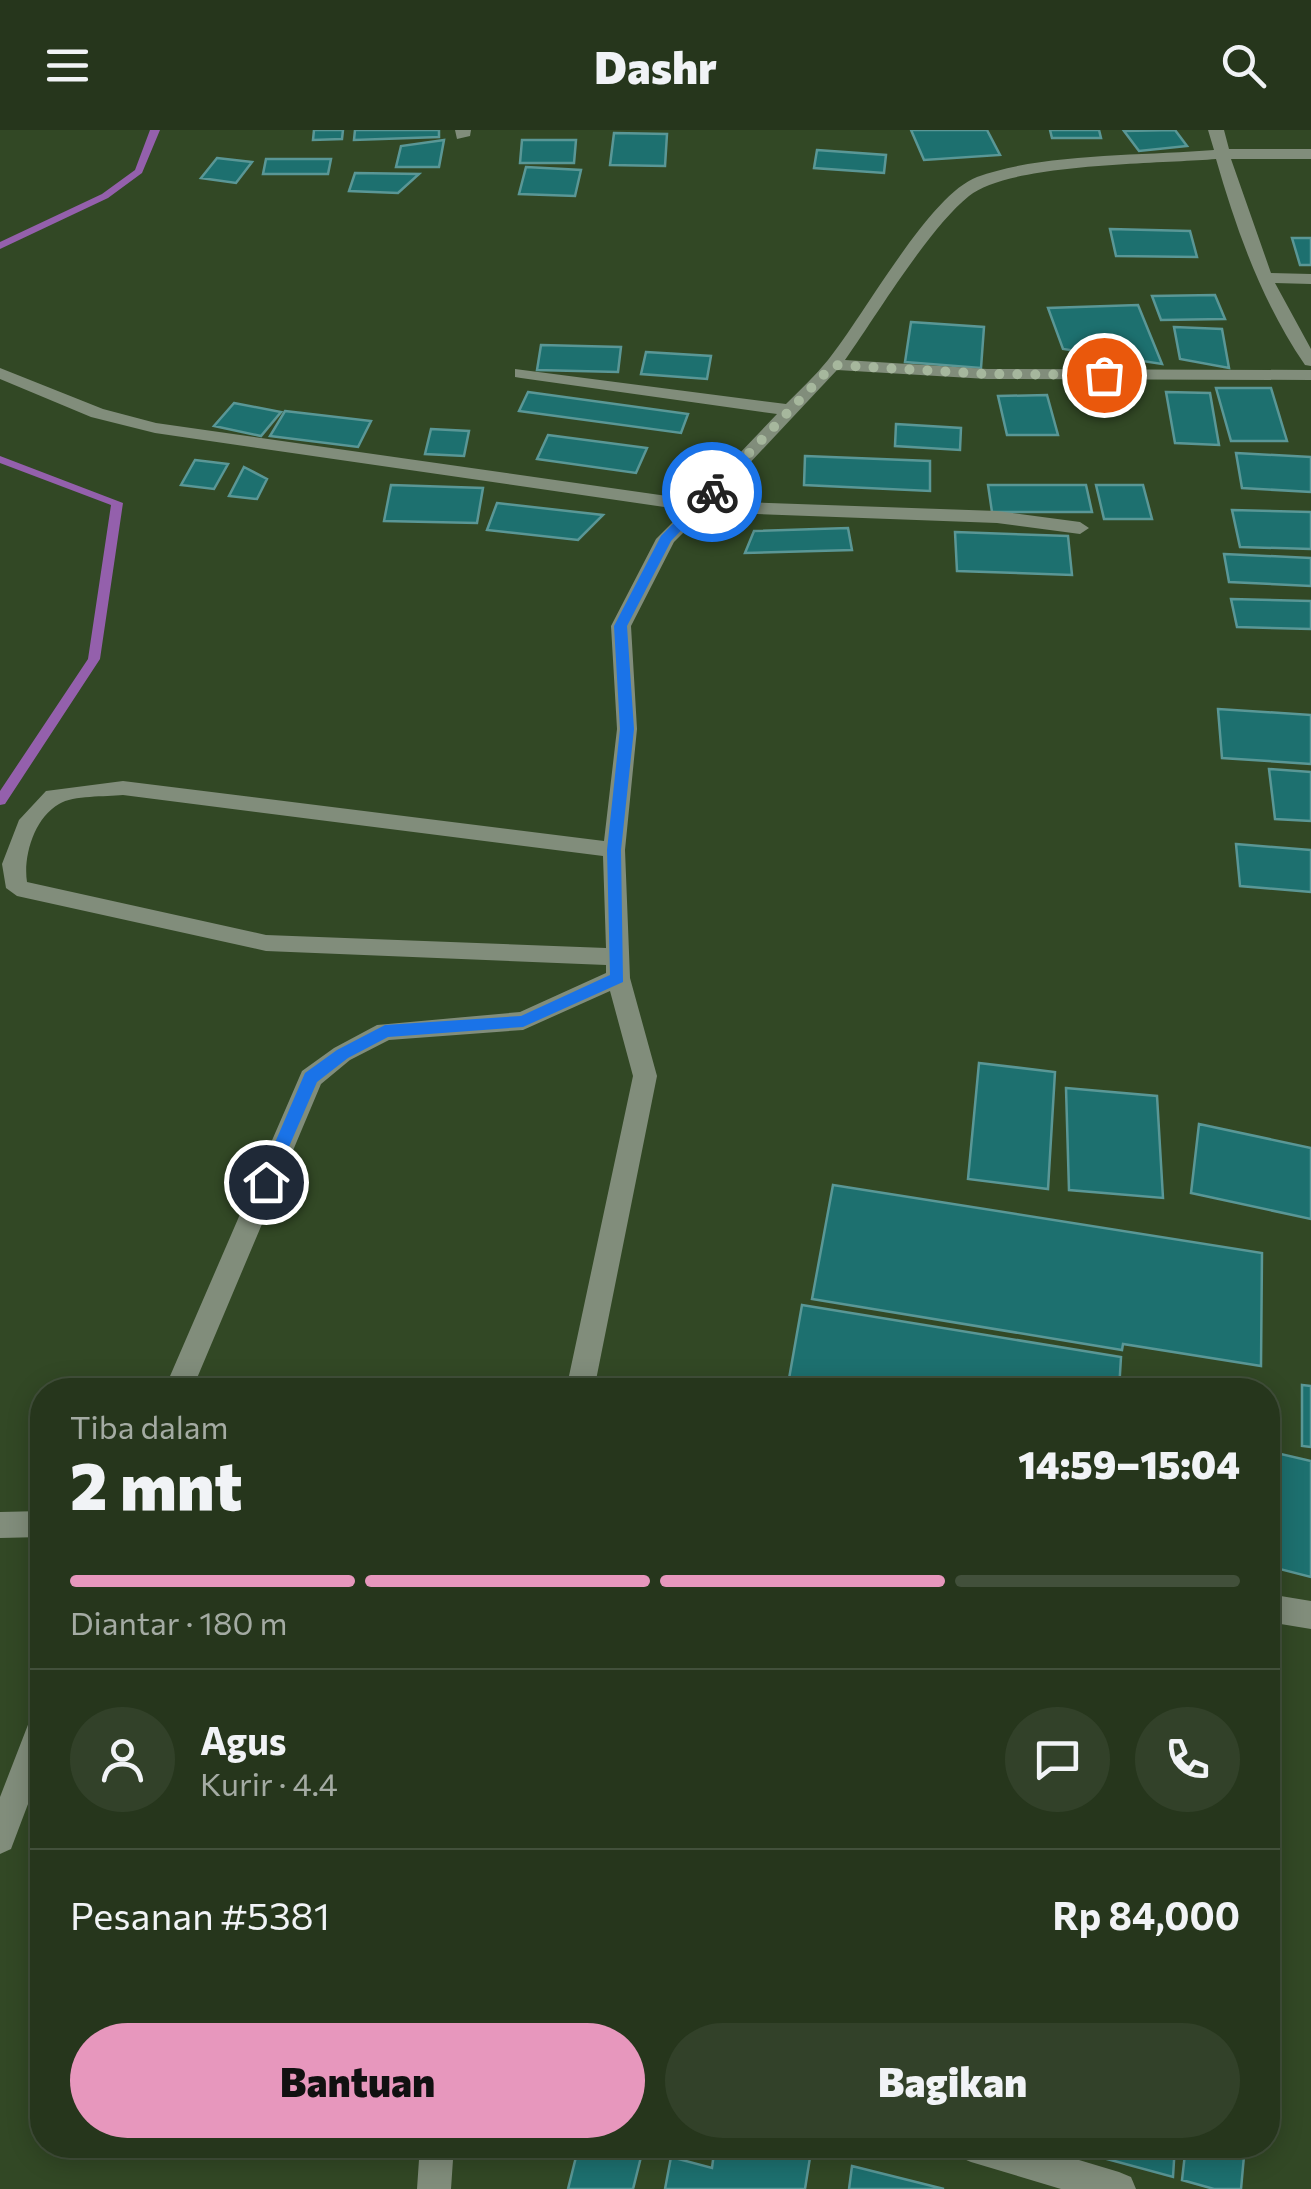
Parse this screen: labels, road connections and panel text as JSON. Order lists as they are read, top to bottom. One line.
{"page":{"header":"Dashr","heading":["2 mnt","Tiba dalam","14:59–15:04"],"panel":["Agus","Kurir · 4.4","Pesanan #5381","Rp 84,000"],"bar":"Diantar · 180 m","buttons":["Bantuan","Bagikan"]}}
